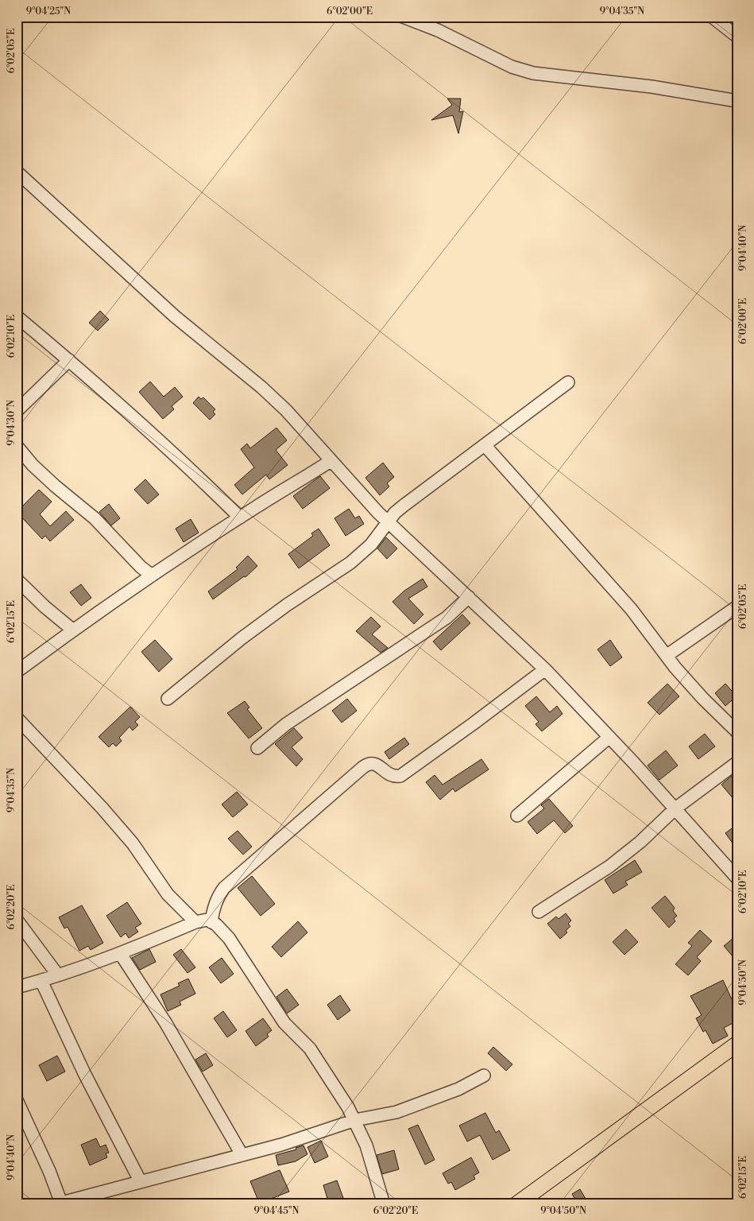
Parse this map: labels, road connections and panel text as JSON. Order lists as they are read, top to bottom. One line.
{"coordinates":["9°04'25\"N","6°02'00\"E","9°04'35\"N","6°02'05\"E","9°04'40\"N","6°02'10\"E","9°04'30\"N","6°02'15\"E","6°02'20\"E","9°04'50\"N","9°04'45\"N"]}
